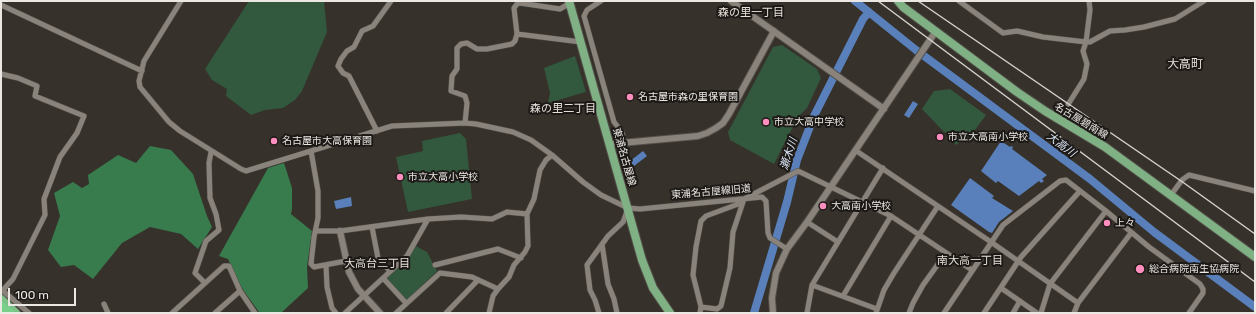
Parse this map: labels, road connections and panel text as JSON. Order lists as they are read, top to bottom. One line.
{"streets":{"main road":["名古屋碧南線","東浦名古屋線"],"street":["東浦名古屋線旧道"]},"crossings":[["東浦名古屋線","東浦名古屋線旧道"]],"districts":["森の里一丁目","大高町","森の里二丁目","南大高一丁目","大高台三丁目"],"water":["大高川","瀬木川"],"places":["名古屋市森の里保育園","市立大高中学校","市立大高南小学校","名古屋市大高保育園","市立大高小学校","大高南小学校","上々","総合病院南生協病院"],"scale_bar":"100 m"}
